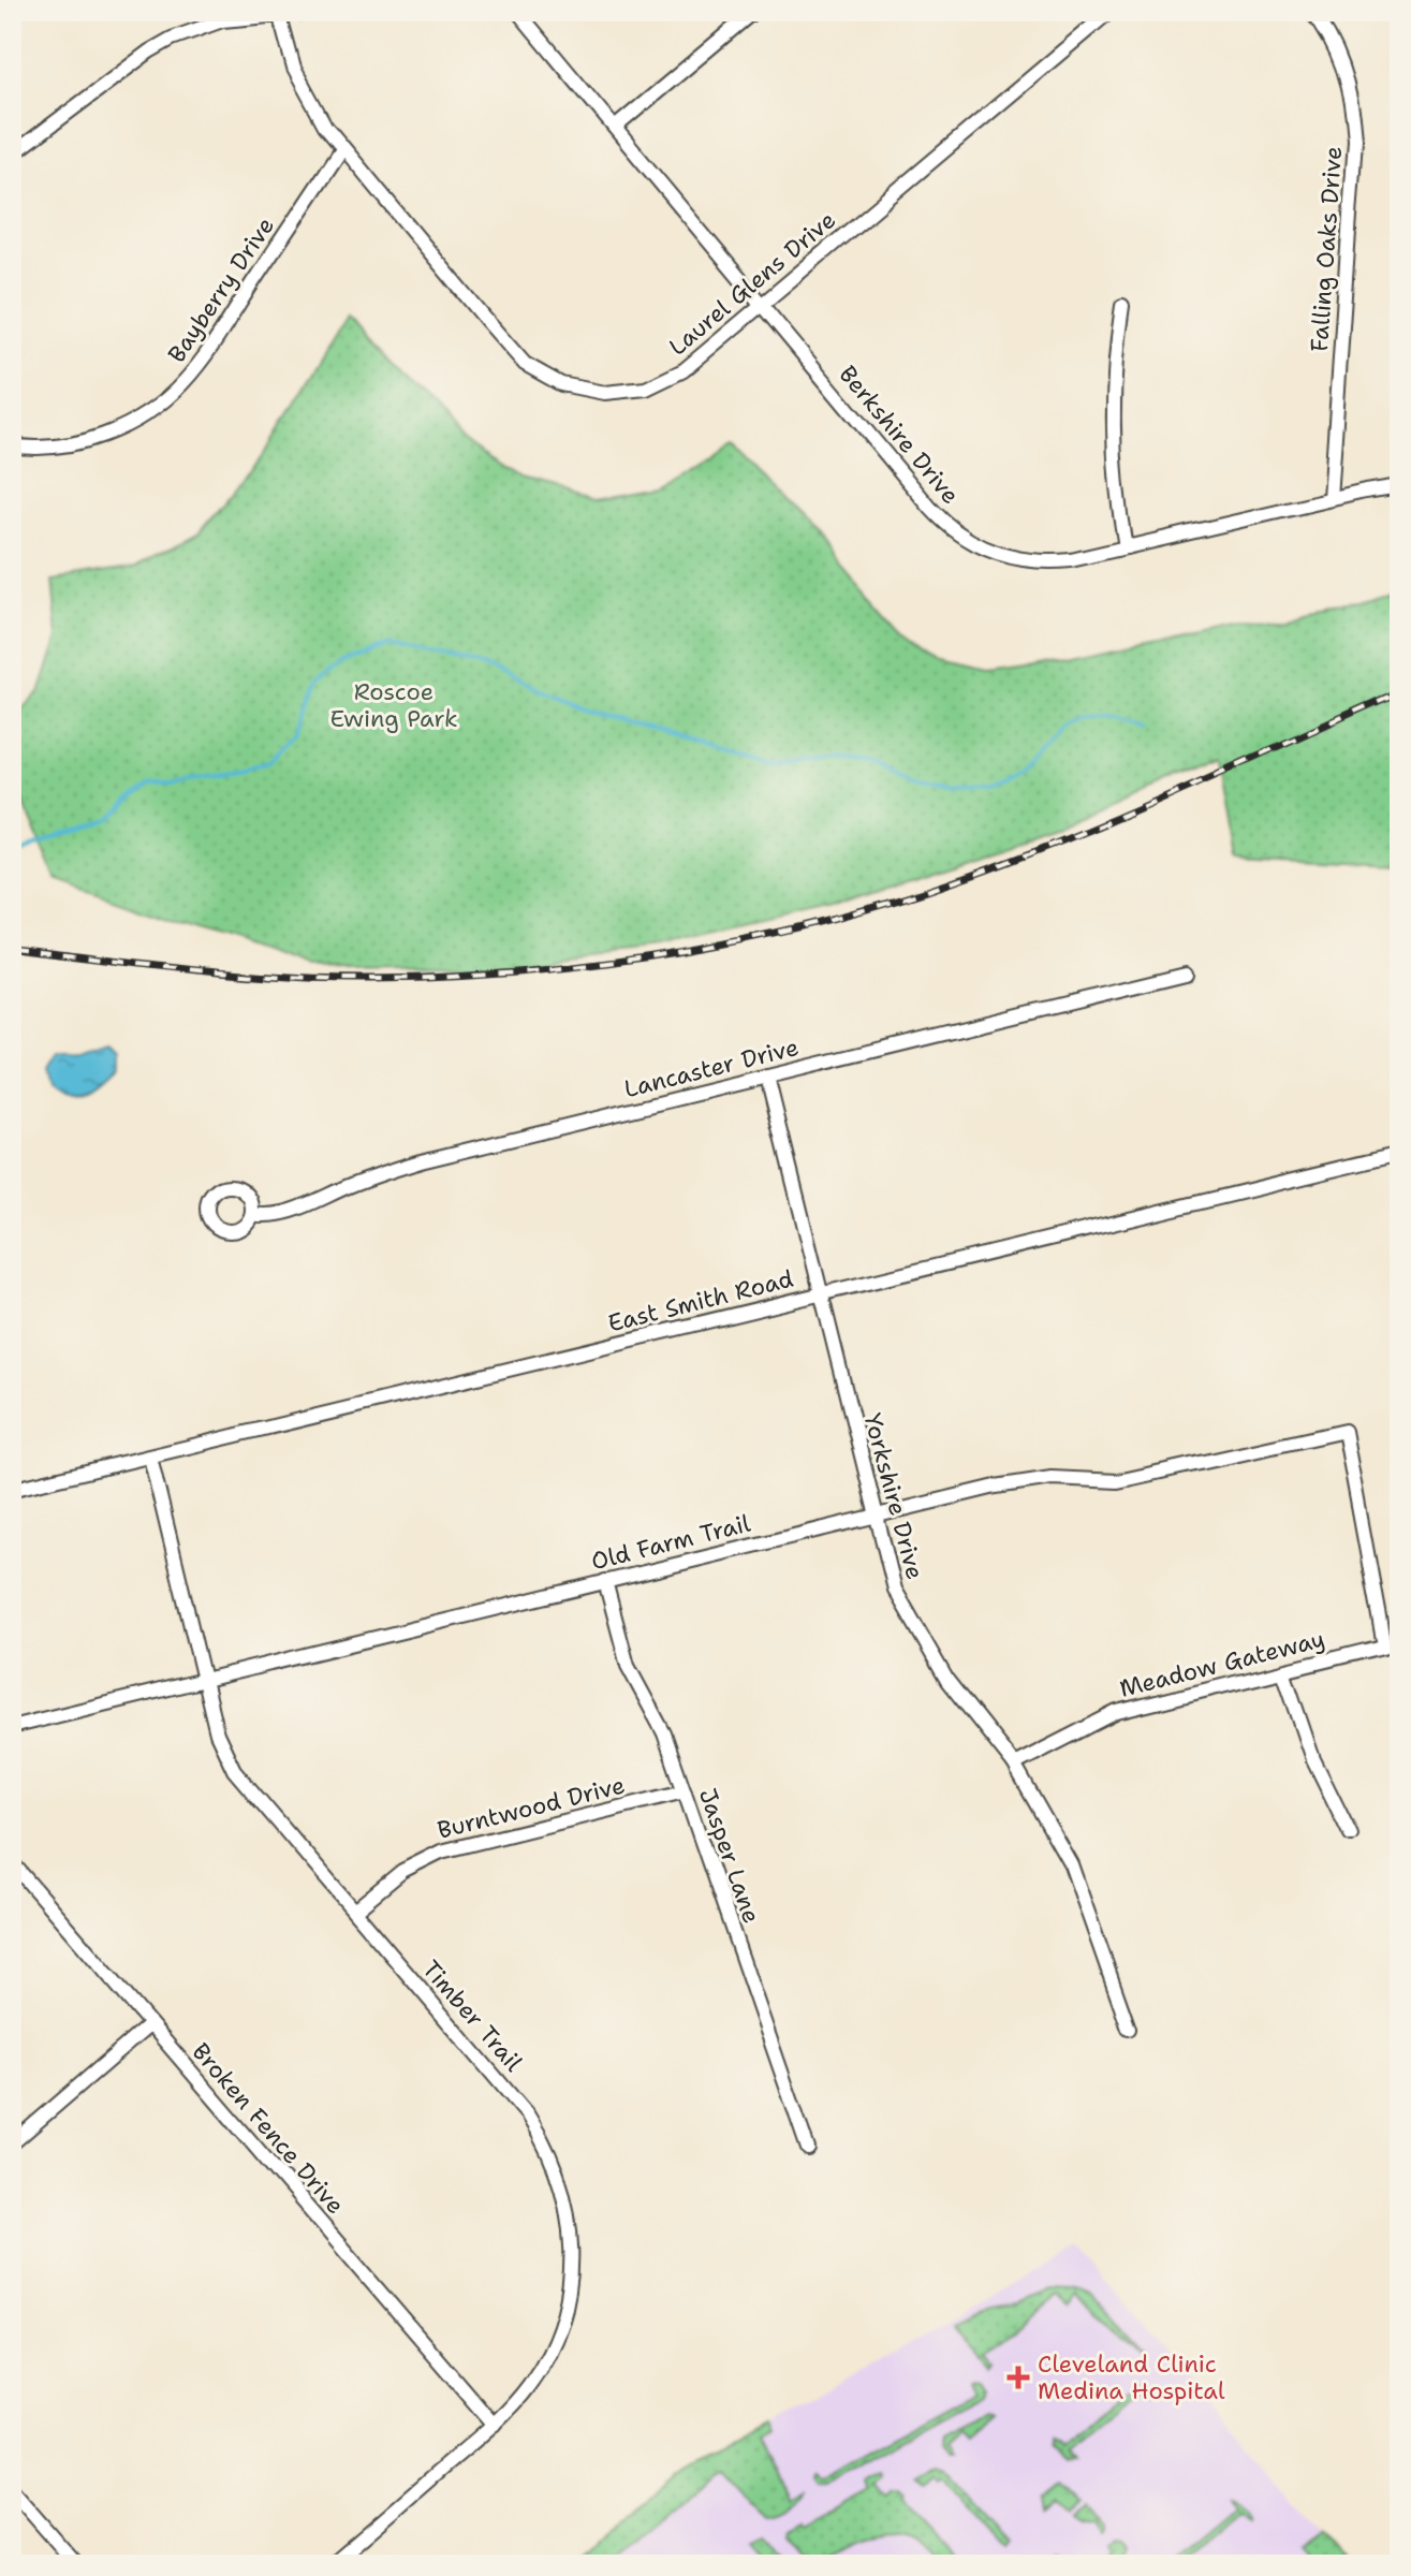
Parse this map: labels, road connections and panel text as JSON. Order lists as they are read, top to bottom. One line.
{"streets":{"street":["Falling Oaks Drive","Laurel Glens Drive","Bayberry Drive","Berkshire Drive","Lancaster Drive","East Smith Road","Yorkshire Drive","Old Farm Trail","Meadow Gateway","Burntwood Drive","Jasper Lane","Timber Trail","Broken Fence Drive"]},"crossings":[["Falling Oaks Drive","Berkshire Drive"],["Laurel Glens Drive","Bayberry Drive"],["Laurel Glens Drive","Berkshire Drive"],["Lancaster Drive","Yorkshire Drive"],["East Smith Road","Yorkshire Drive"],["East Smith Road","Timber Trail"],["Yorkshire Drive","Old Farm Trail"],["Yorkshire Drive","Meadow Gateway"],["Old Farm Trail","Meadow Gateway"],["Old Farm Trail","Jasper Lane"],["Old Farm Trail","Timber Trail"],["Burntwood Drive","Jasper Lane"],["Burntwood Drive","Timber Trail"],["Timber Trail","Broken Fence Drive"]],"parks":["Roscoe Ewing Park"],"places":{"health":["Cleveland Clinic Medina Hospital"]}}
